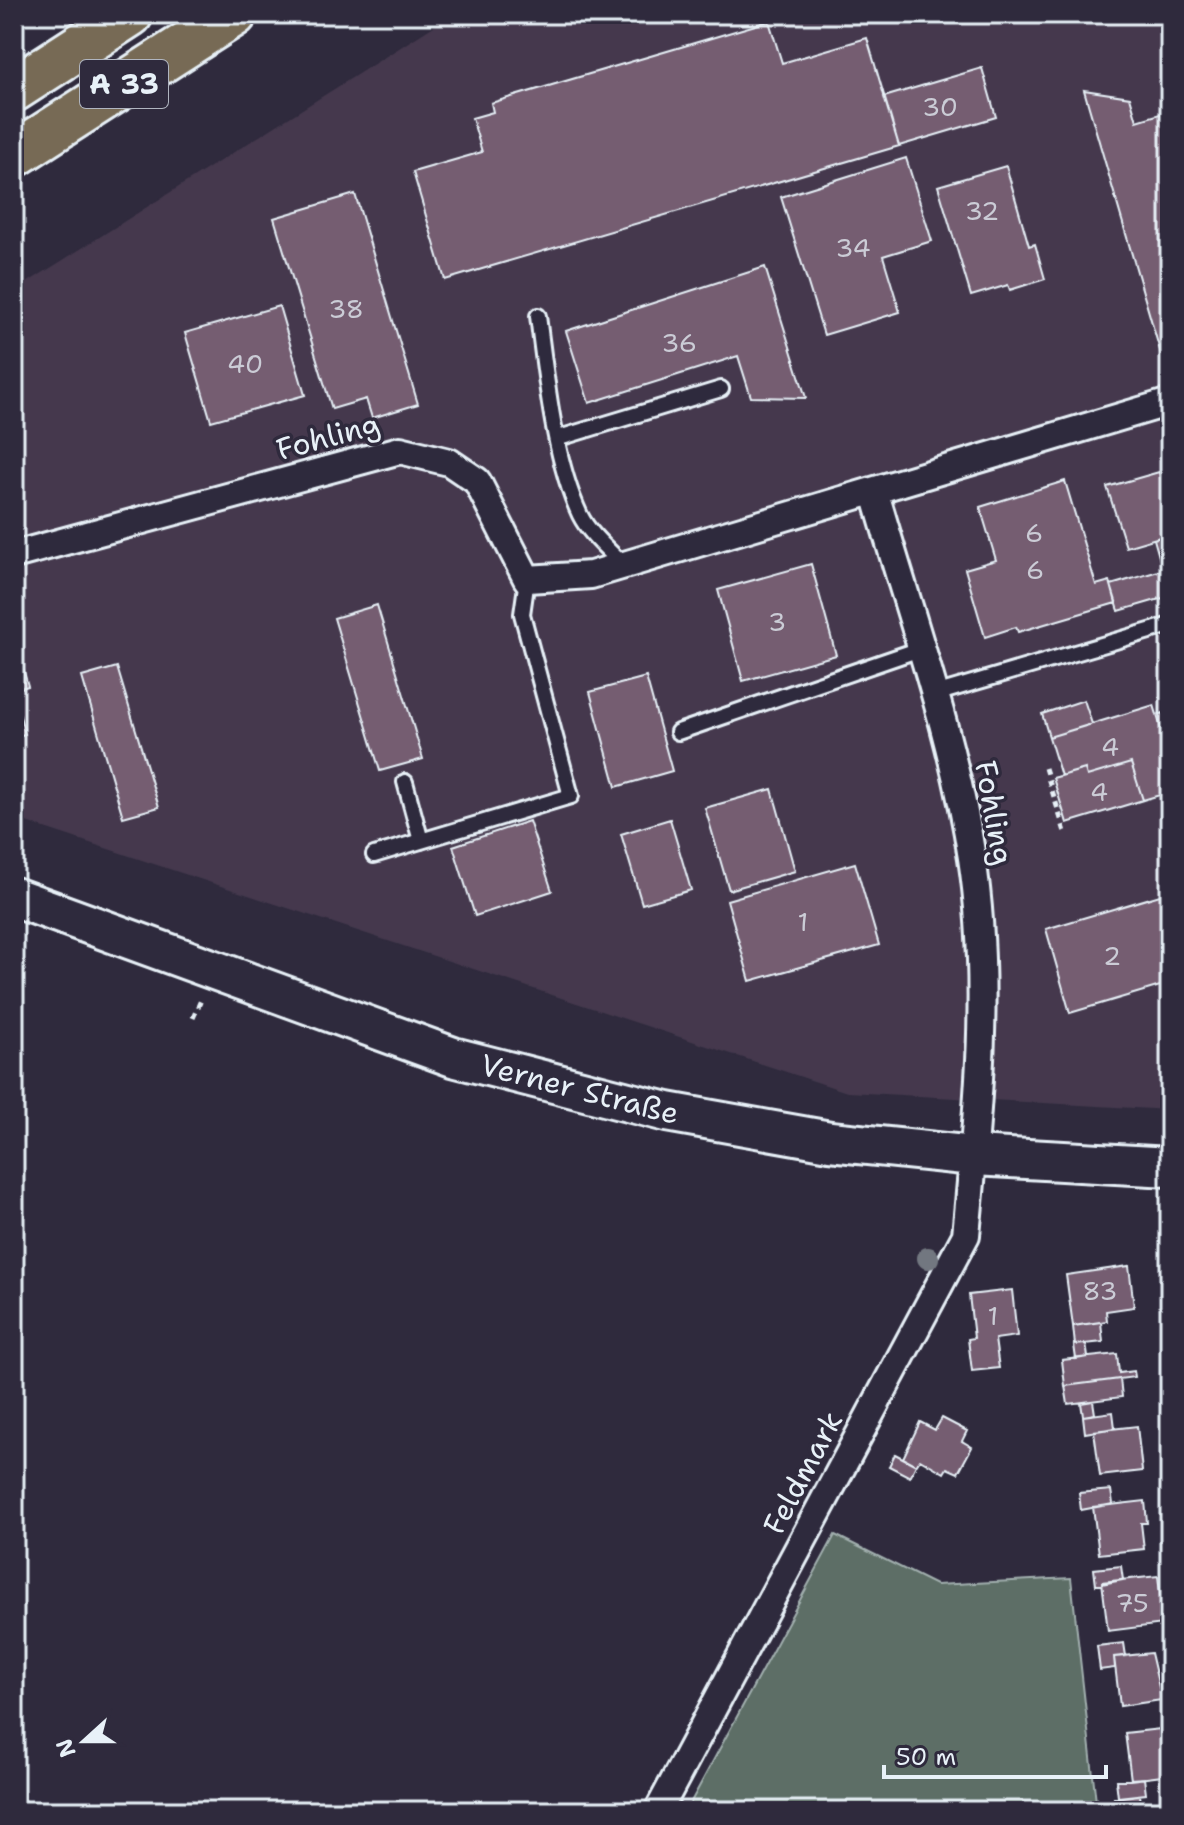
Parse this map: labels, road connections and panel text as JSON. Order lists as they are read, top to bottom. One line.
{"streets":{"highway":["A 33"],"main road":["Verner Straße"],"street":["Fohling","Feldmark"]},"crossings":[["Fohling","Verner Straße"],["Fohling","Feldmark"],["Verner Straße","Feldmark"]],"house_numbers":["30","32","34","38","36","40","6","6","3","4","4","1","2","83","1","75"],"scale_bar":"50 m","north":"left"}
